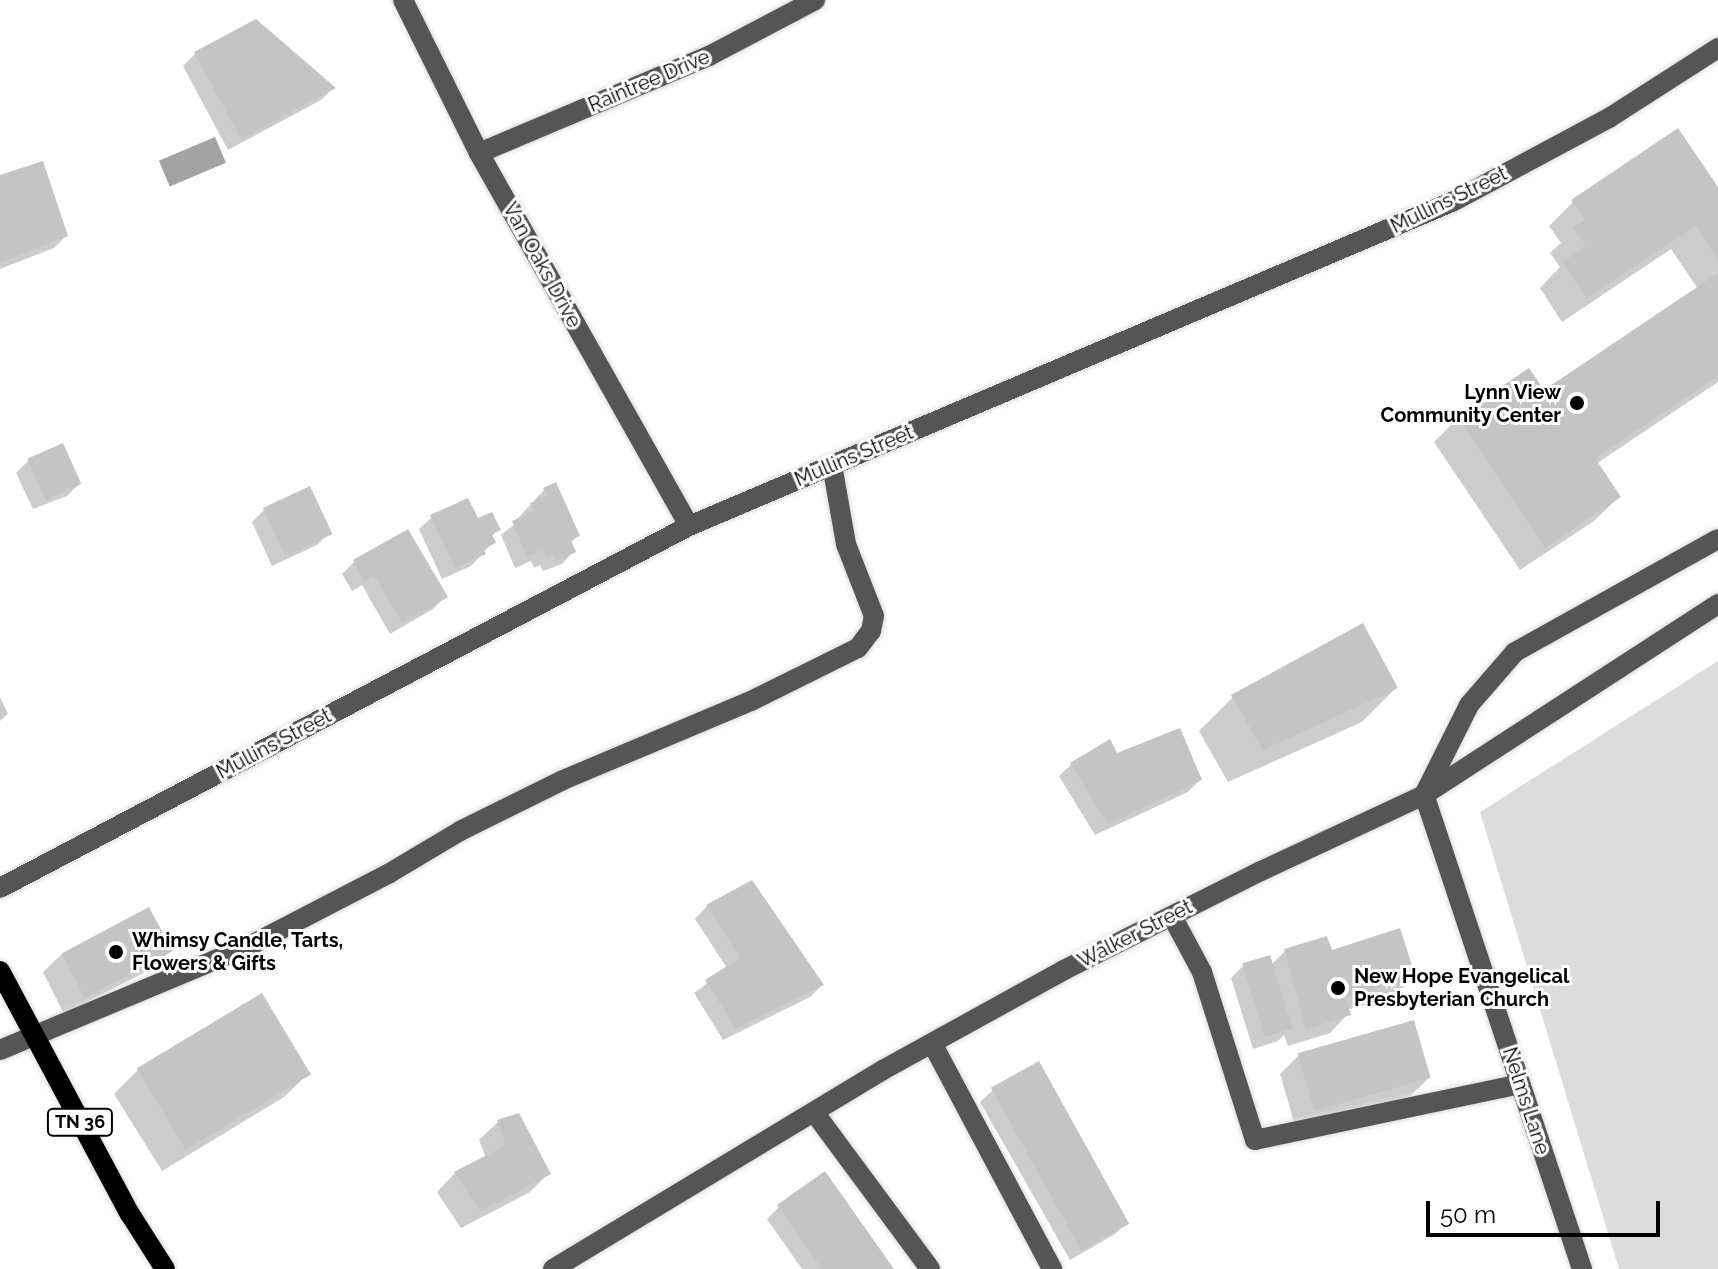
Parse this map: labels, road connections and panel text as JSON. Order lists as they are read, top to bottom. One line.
{"streets":{"main road":["TN 36"],"street":["Raintree Drive","Mullins Street","Van Oaks Drive","Walker Street","Nelms Lane"]},"crossings":[["Raintree Drive","Van Oaks Drive"],["Mullins Street","Van Oaks Drive"],["Walker Street","Nelms Lane"]],"places":["Lynn View Community Center","Whimsy Candle, Tarts, Flowers & Gifts","New Hope Evangelical Presbyterian Church"],"scale_bar":"50 m"}
